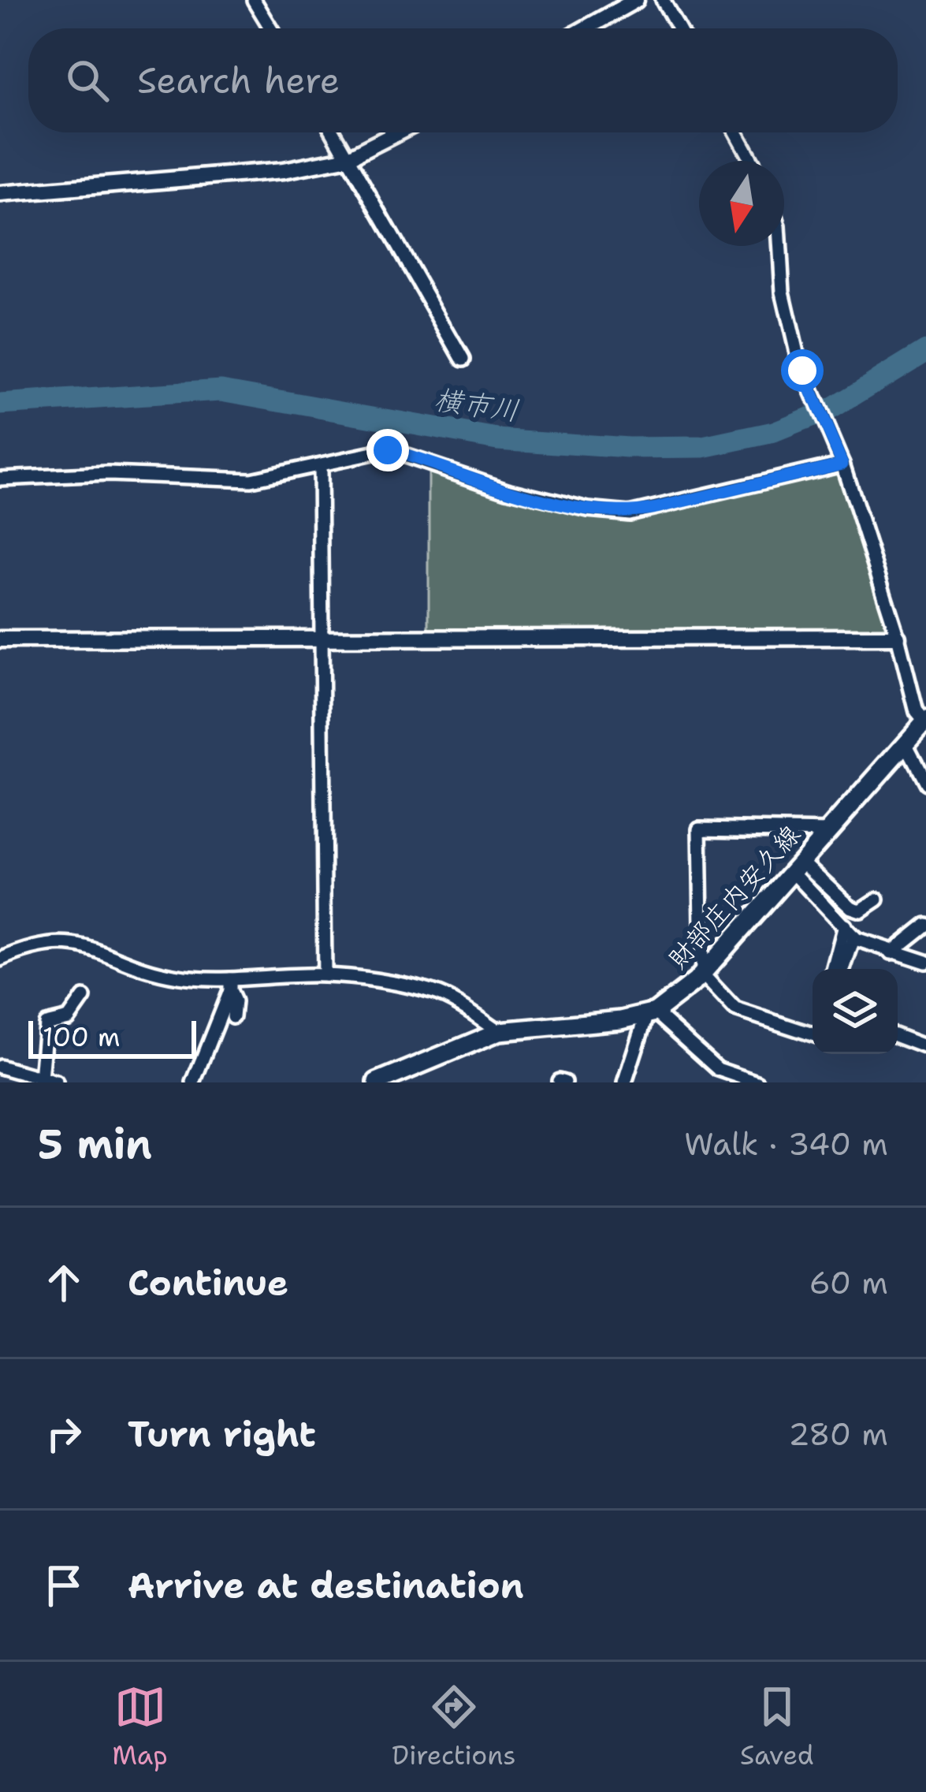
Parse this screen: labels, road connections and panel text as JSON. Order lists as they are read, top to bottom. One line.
{"streets":{"main road":["財部庄内安久線"]},"water":["横市川"],"scale_bar":"100 m","north":"bottom","page":{"search":"Search here","scale":"100 m","heading":["5 min","Walk · 340 m"],"list":[["Continue","60 m"],["Turn right","280 m"],"Arrive at destination"],"nav":["Map","Directions","Saved"]}}
